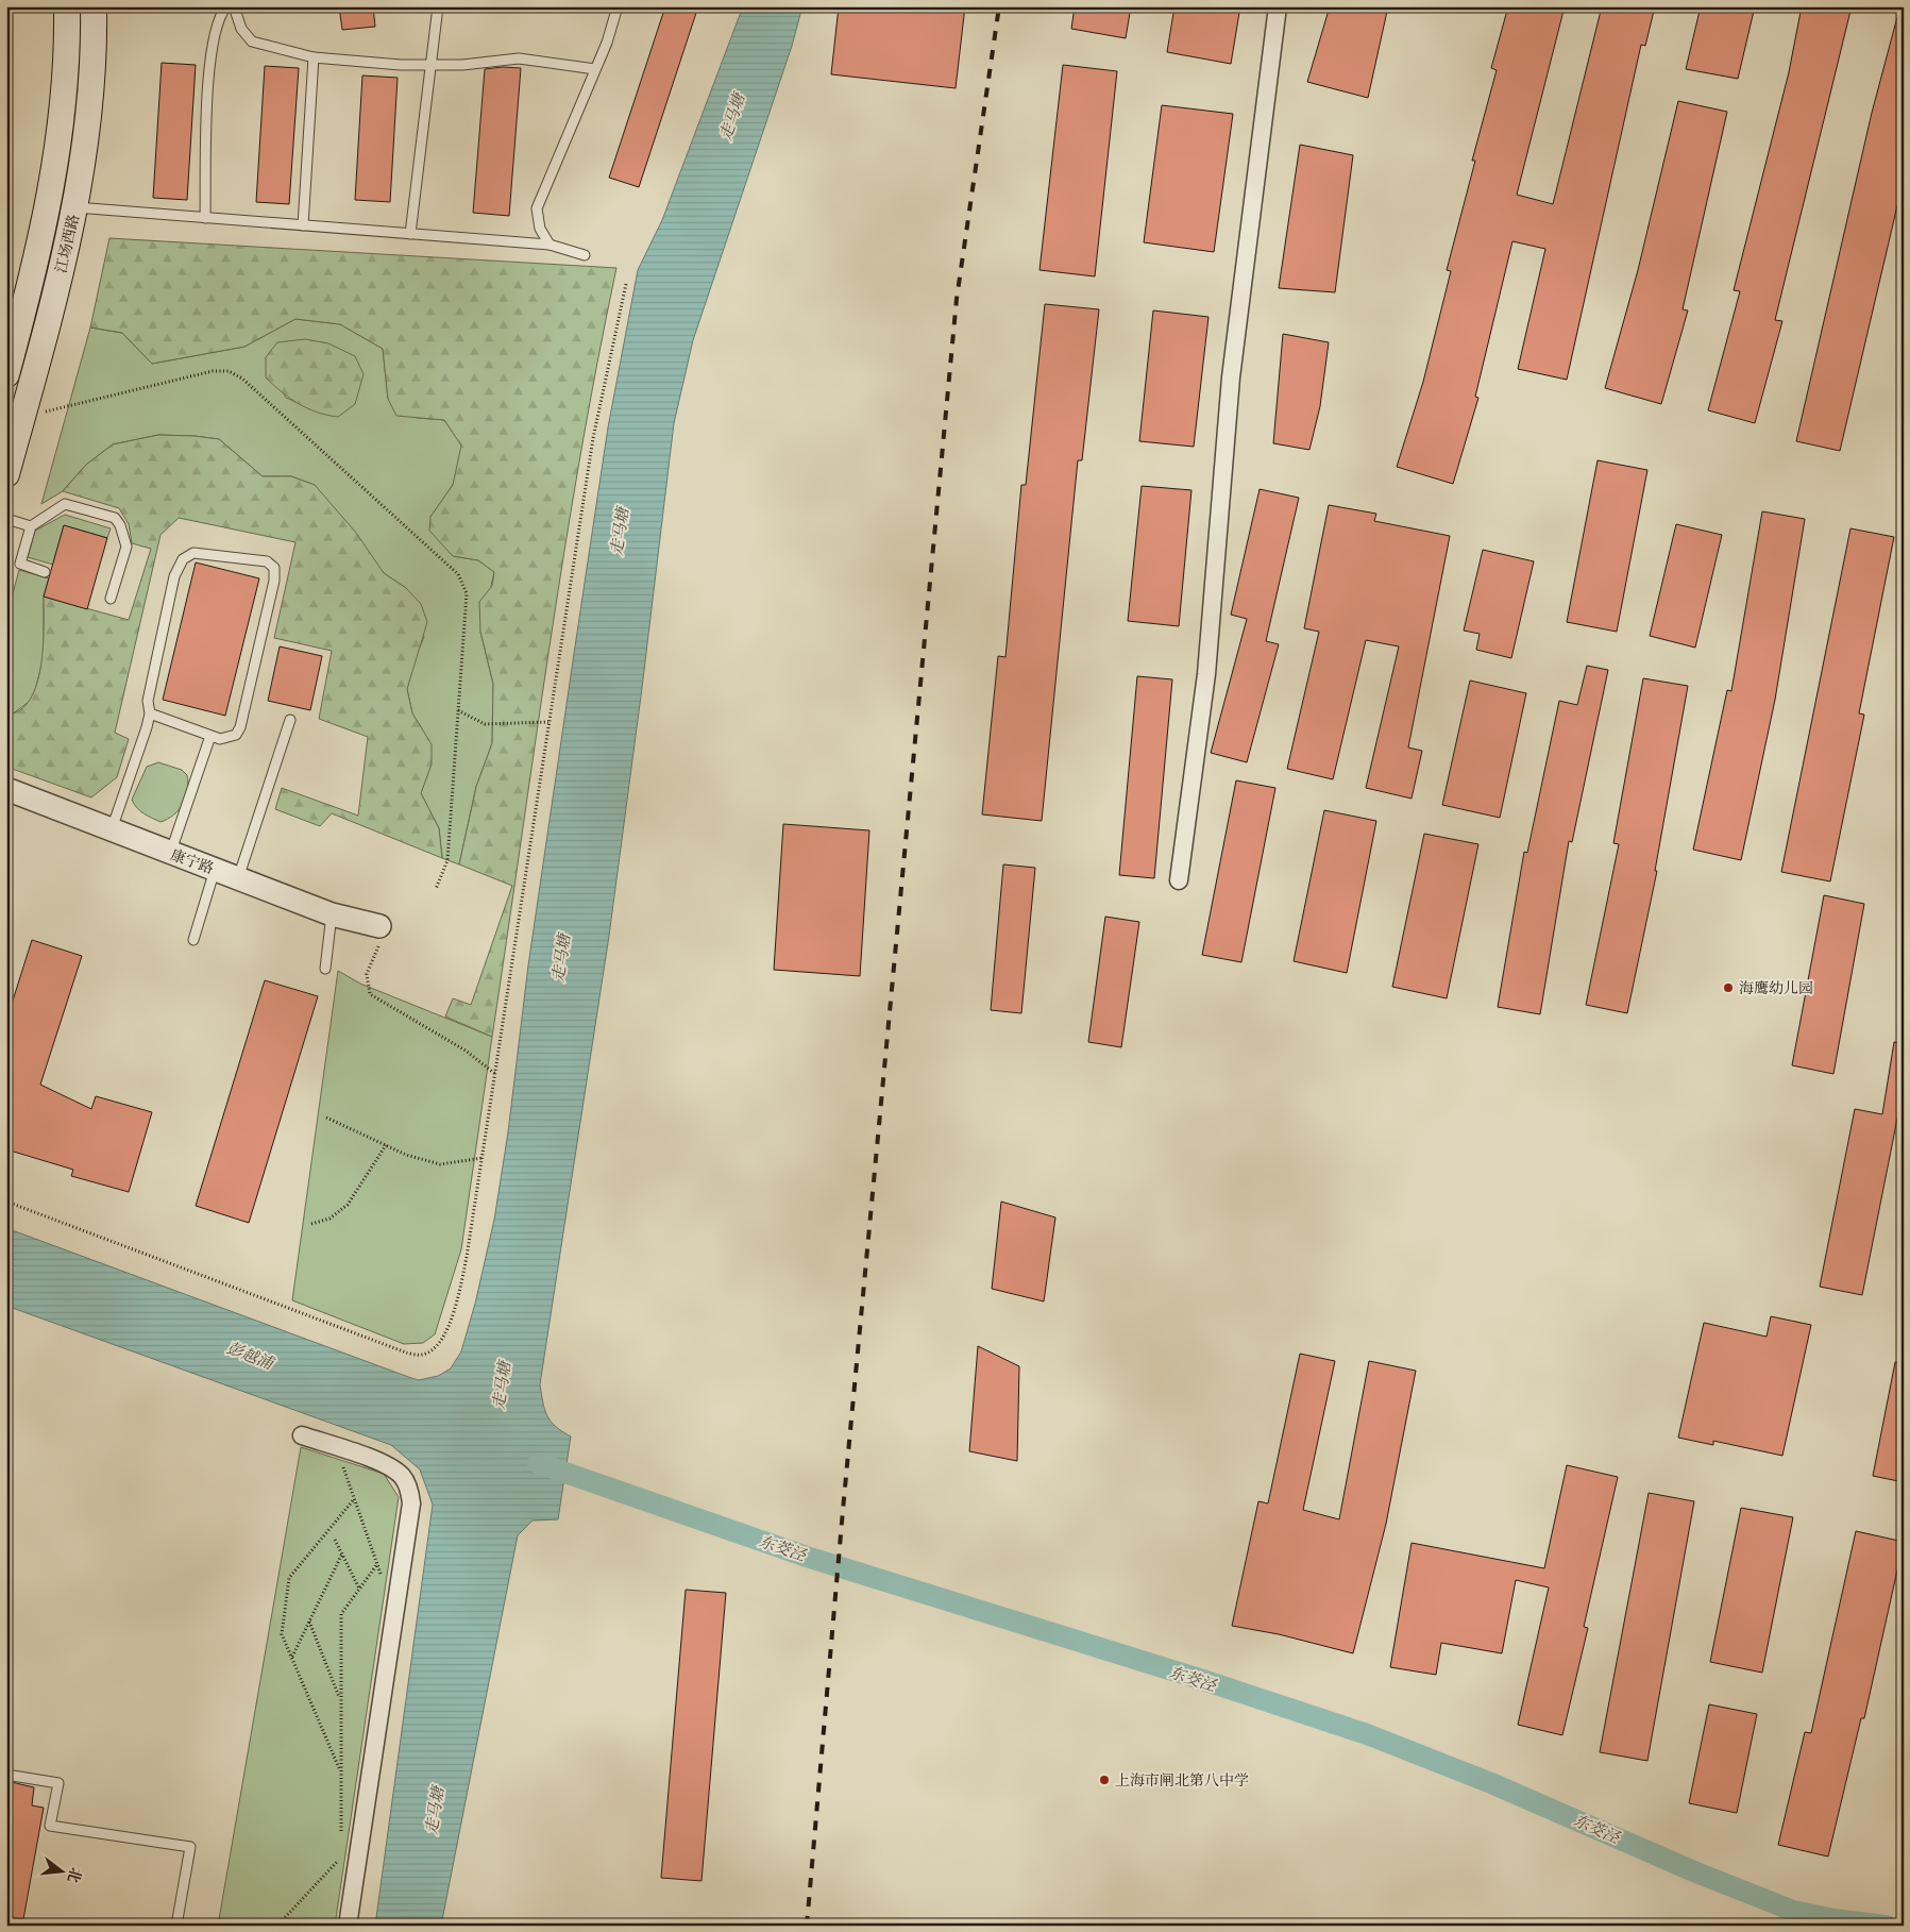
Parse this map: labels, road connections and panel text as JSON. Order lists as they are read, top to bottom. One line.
{"streets":{"main road":["江场西路"],"street":["康宁路"]},"water":["走马塘","彭越浦","东茭泾"],"places":["海鹰幼儿园","上海市闸北第八中学"],"north":"right"}
